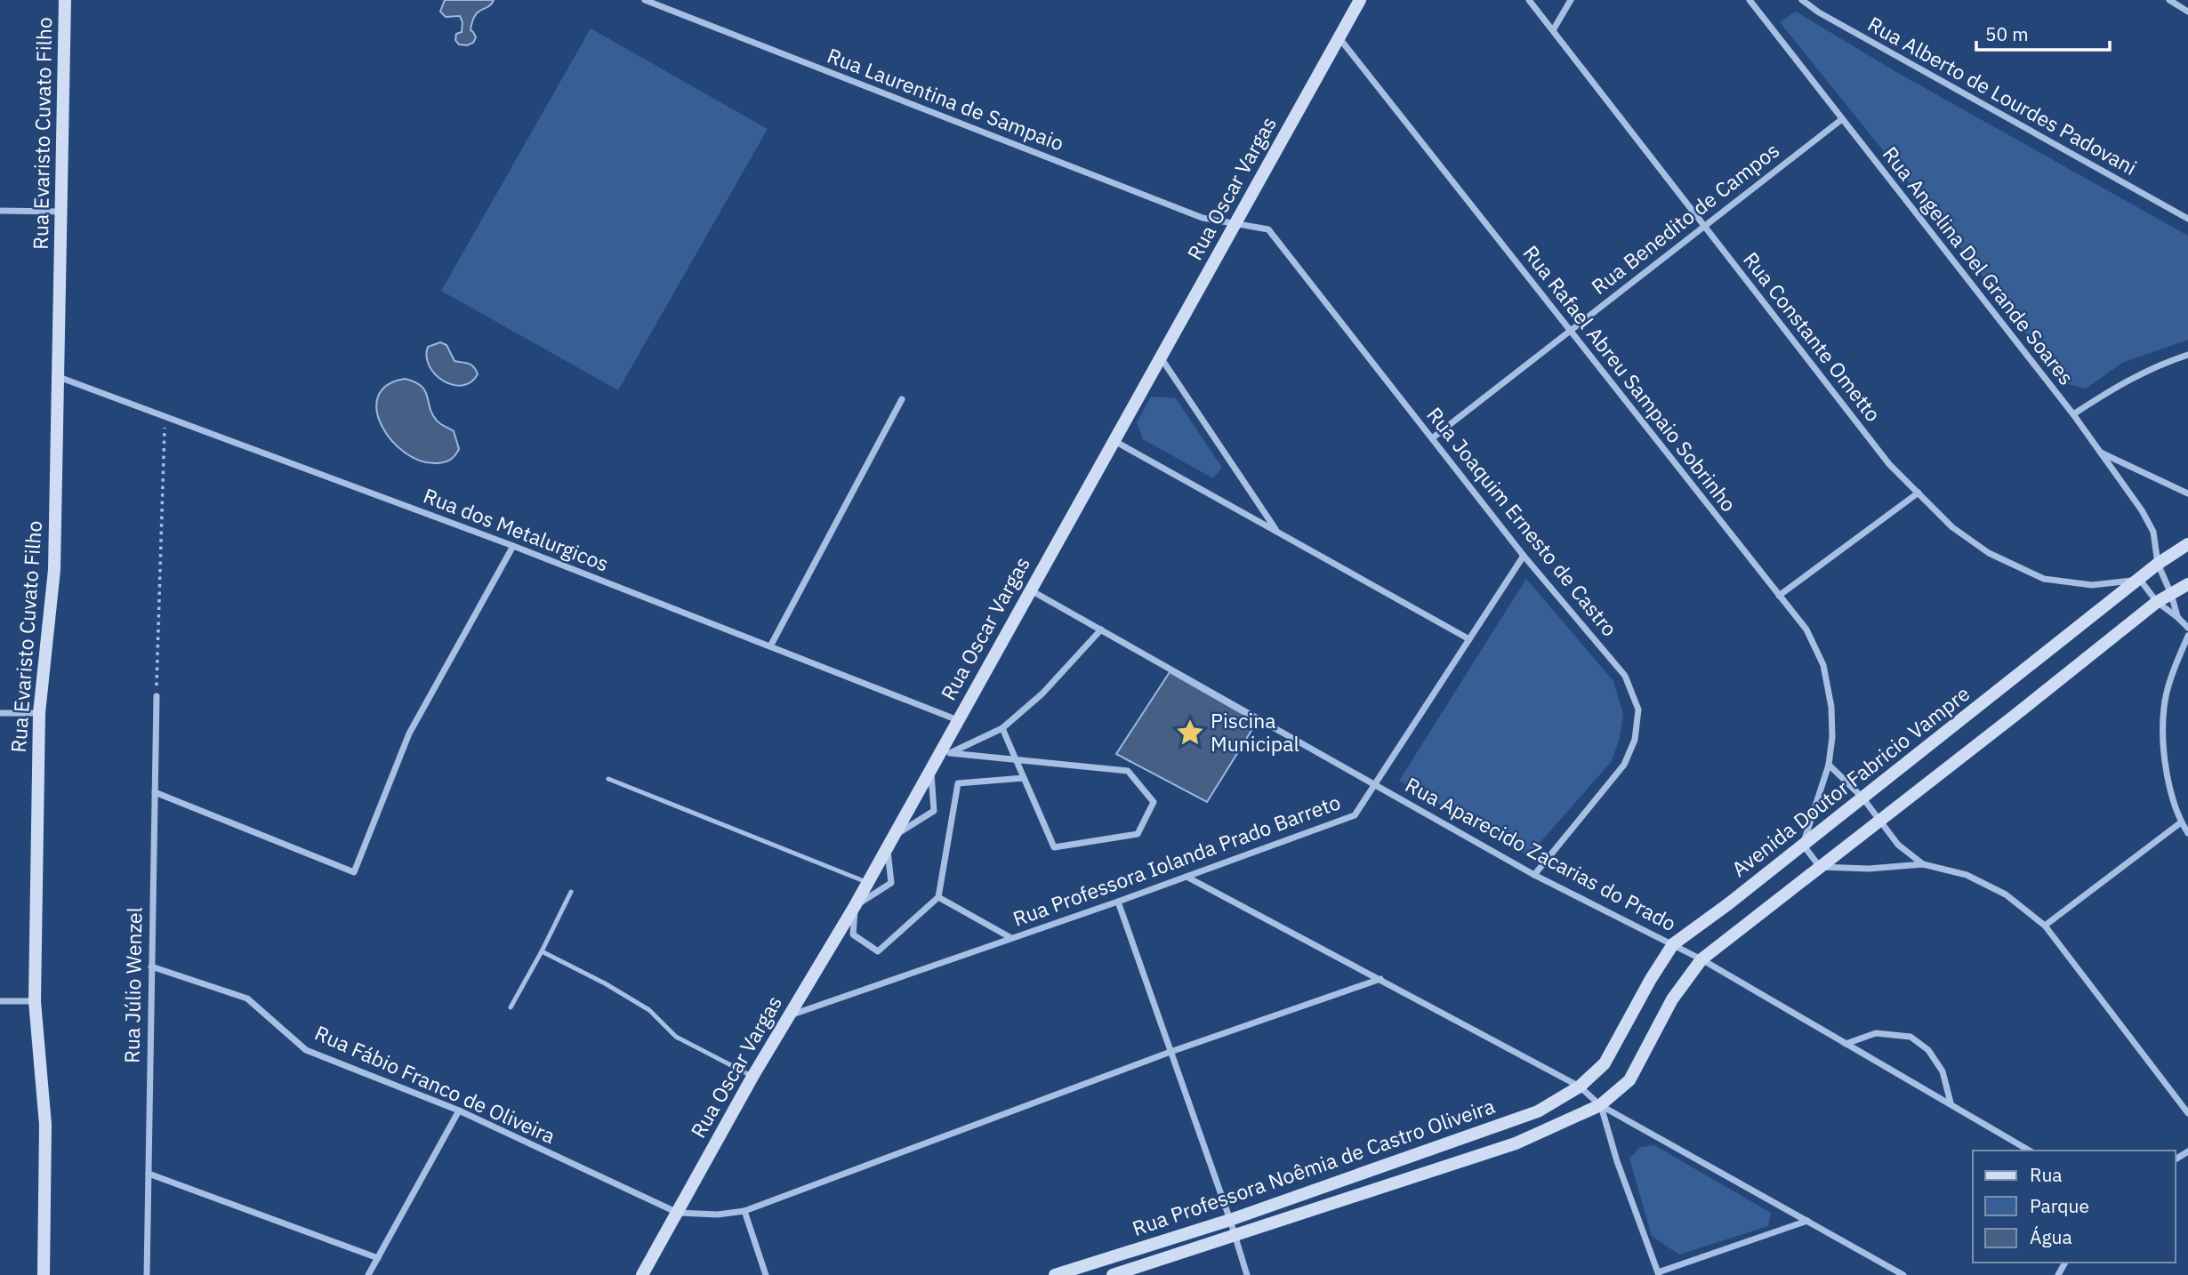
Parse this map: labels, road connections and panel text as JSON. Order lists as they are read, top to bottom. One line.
{"streets":{"street":["Rua Alberto de Lourdes Padovani","Rua Laurentina de Sampaio","Rua Evaristo Cuvato Filho","Rua Oscar Vargas","Rua Benedito de Campos","Rua Angelina Del Grande Soares","Rua Constante Ometto","Rua Rafael Abreu Sampaio Sobrinho","Rua Joaquim Ernesto de Castro","Rua dos Metalurgicos","Avenida Doutor Fabricio Vampre","Rua Aparecido Zacarias do Prado","Rua Professora Iolanda Prado Barreto","Rua Júlio Wenzel","Rua Fábio Franco de Oliveira","Rua Professora Noêmia de Castro Oliveira"]},"crossings":[["Rua Laurentina de Sampaio","Rua Oscar Vargas"],["Rua Laurentina de Sampaio","Rua Joaquim Ernesto de Castro"],["Rua Evaristo Cuvato Filho","Rua dos Metalurgicos"],["Rua Oscar Vargas","Rua Rafael Abreu Sampaio Sobrinho"],["Rua Oscar Vargas","Rua Joaquim Ernesto de Castro"],["Rua Oscar Vargas","Rua dos Metalurgicos"],["Rua Oscar Vargas","Rua Aparecido Zacarias do Prado"],["Rua Oscar Vargas","Rua Professora Iolanda Prado Barreto"],["Rua Oscar Vargas","Rua Fábio Franco de Oliveira"],["Rua Benedito de Campos","Rua Angelina Del Grande Soares"],["Rua Benedito de Campos","Rua Constante Ometto"],["Rua Benedito de Campos","Rua Rafael Abreu Sampaio Sobrinho"],["Rua Benedito de Campos","Rua Joaquim Ernesto de Castro"],["Rua Angelina Del Grande Soares","Avenida Doutor Fabricio Vampre"],["Rua Constante Ometto","Avenida Doutor Fabricio Vampre"],["Rua Rafael Abreu Sampaio Sobrinho","Avenida Doutor Fabricio Vampre"],["Rua Joaquim Ernesto de Castro","Rua Aparecido Zacarias do Prado"],["Rua Joaquim Ernesto de Castro","Rua Professora Iolanda Prado Barreto"],["Avenida Doutor Fabricio Vampre","Rua Aparecido Zacarias do Prado"],["Avenida Doutor Fabricio Vampre","Rua Professora Noêmia de Castro Oliveira"],["Rua Aparecido Zacarias do Prado","Rua Professora Iolanda Prado Barreto"],["Rua Júlio Wenzel","Rua Fábio Franco de Oliveira"]],"places":{"place":["Piscina Municipal"]},"legend":["Rua","Parque","Água"],"scale_bar":"50 m"}
